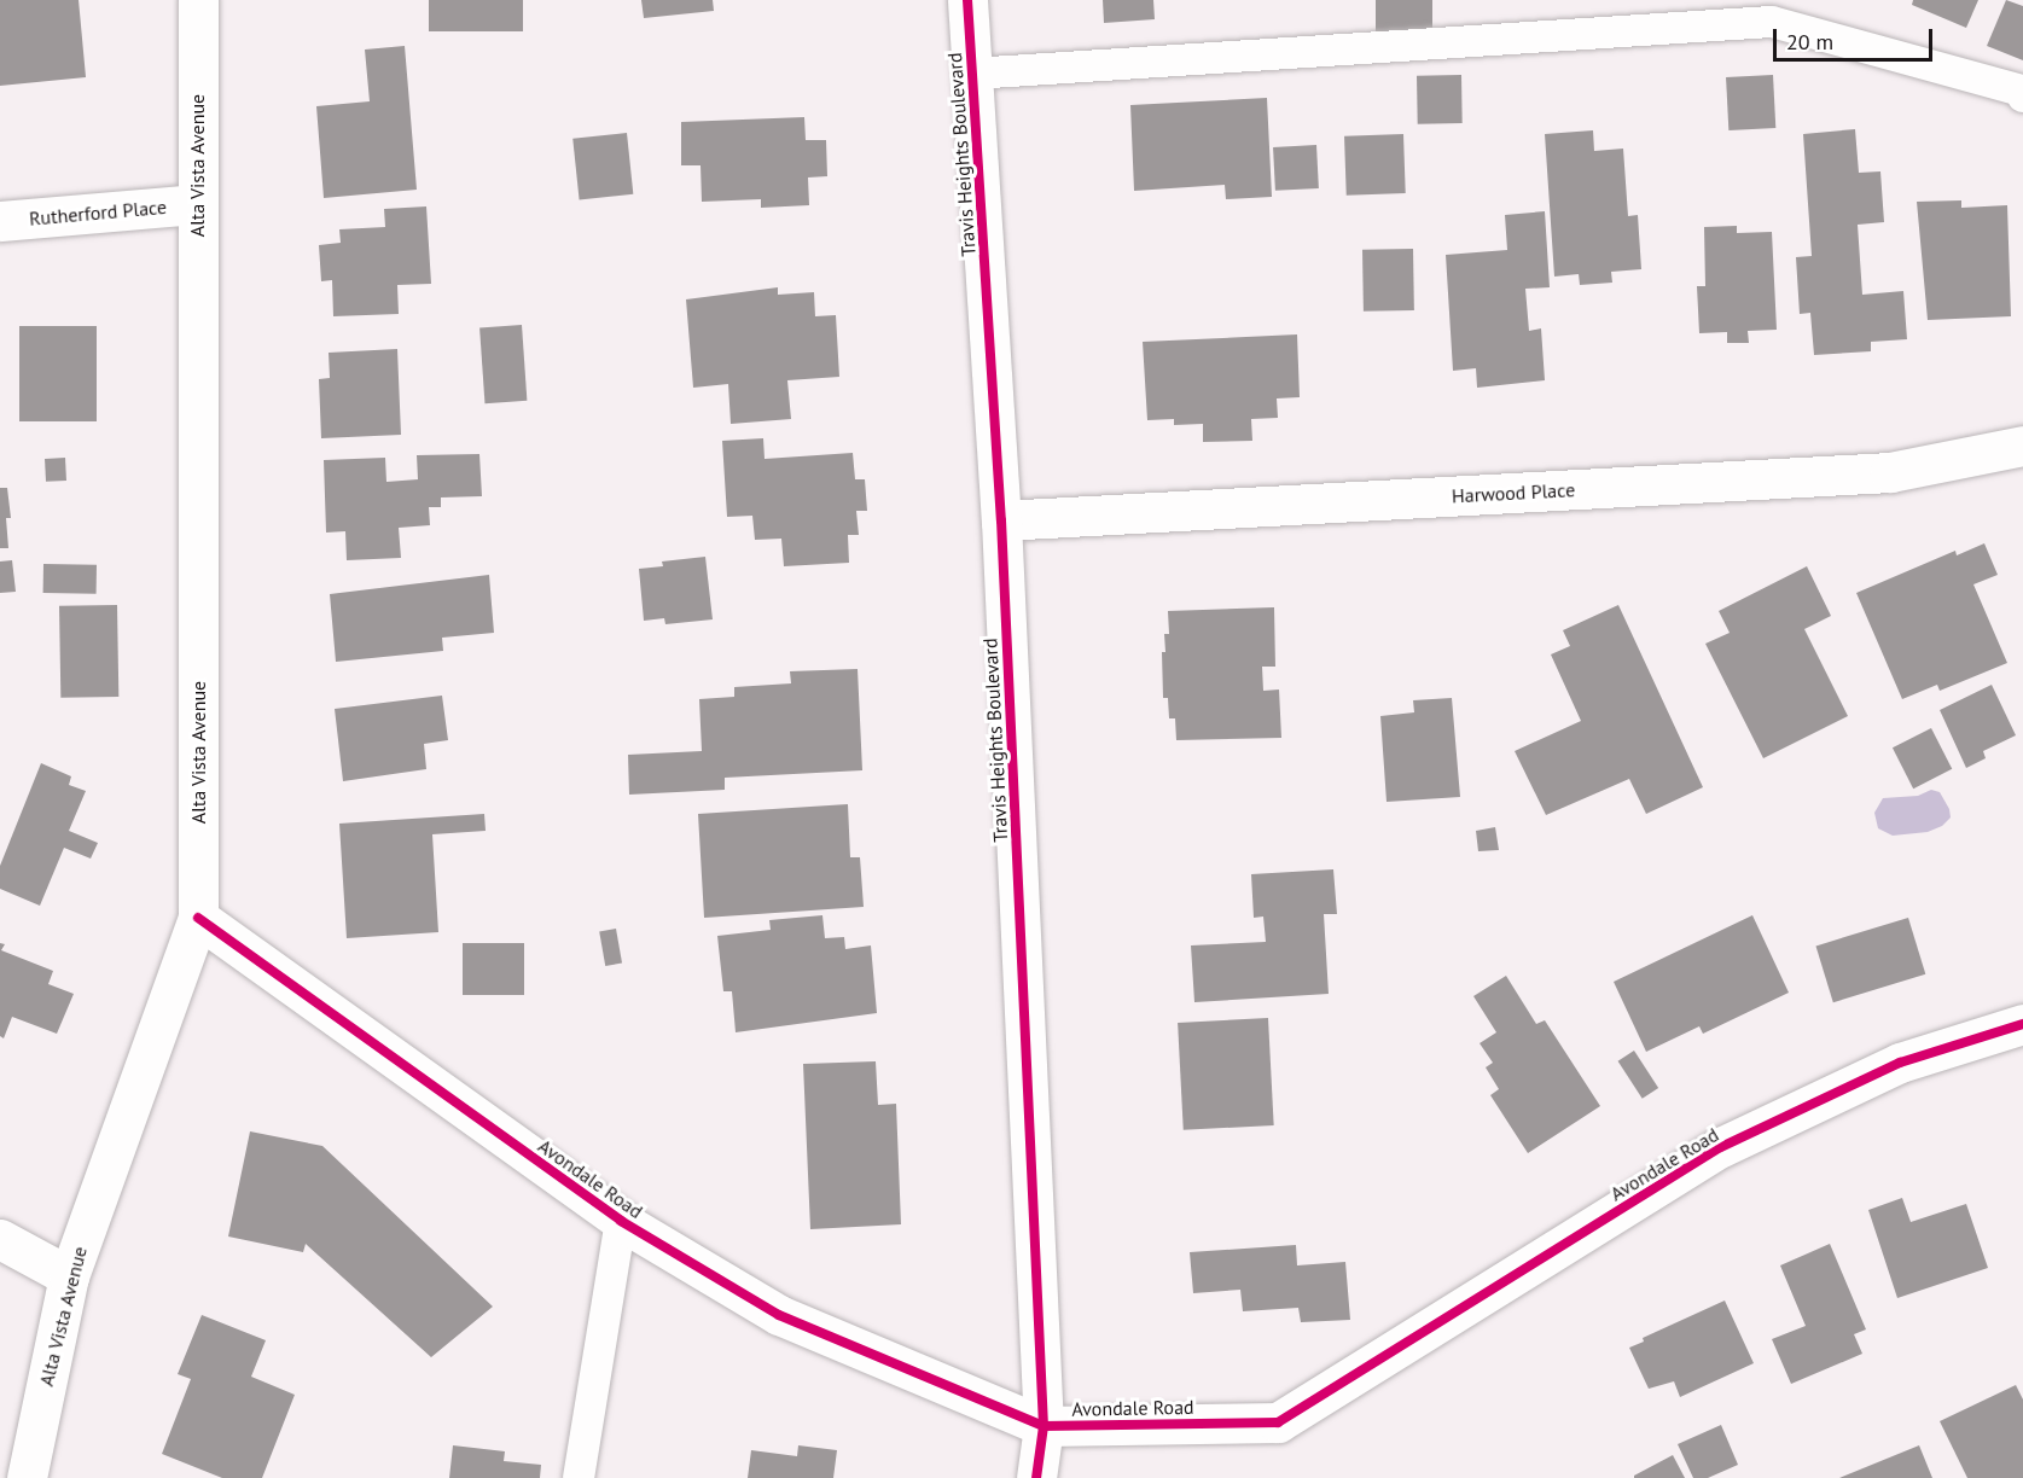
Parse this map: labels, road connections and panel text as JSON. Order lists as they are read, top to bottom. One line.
{"streets":{"street":["Travis Heights Boulevard","Alta Vista Avenue","Rutherford Place","Harwood Place","Avondale Road"]},"crossings":[["Travis Heights Boulevard","Harwood Place"],["Travis Heights Boulevard","Avondale Road"],["Alta Vista Avenue","Rutherford Place"],["Alta Vista Avenue","Avondale Road"]],"scale_bar":"20 m"}
